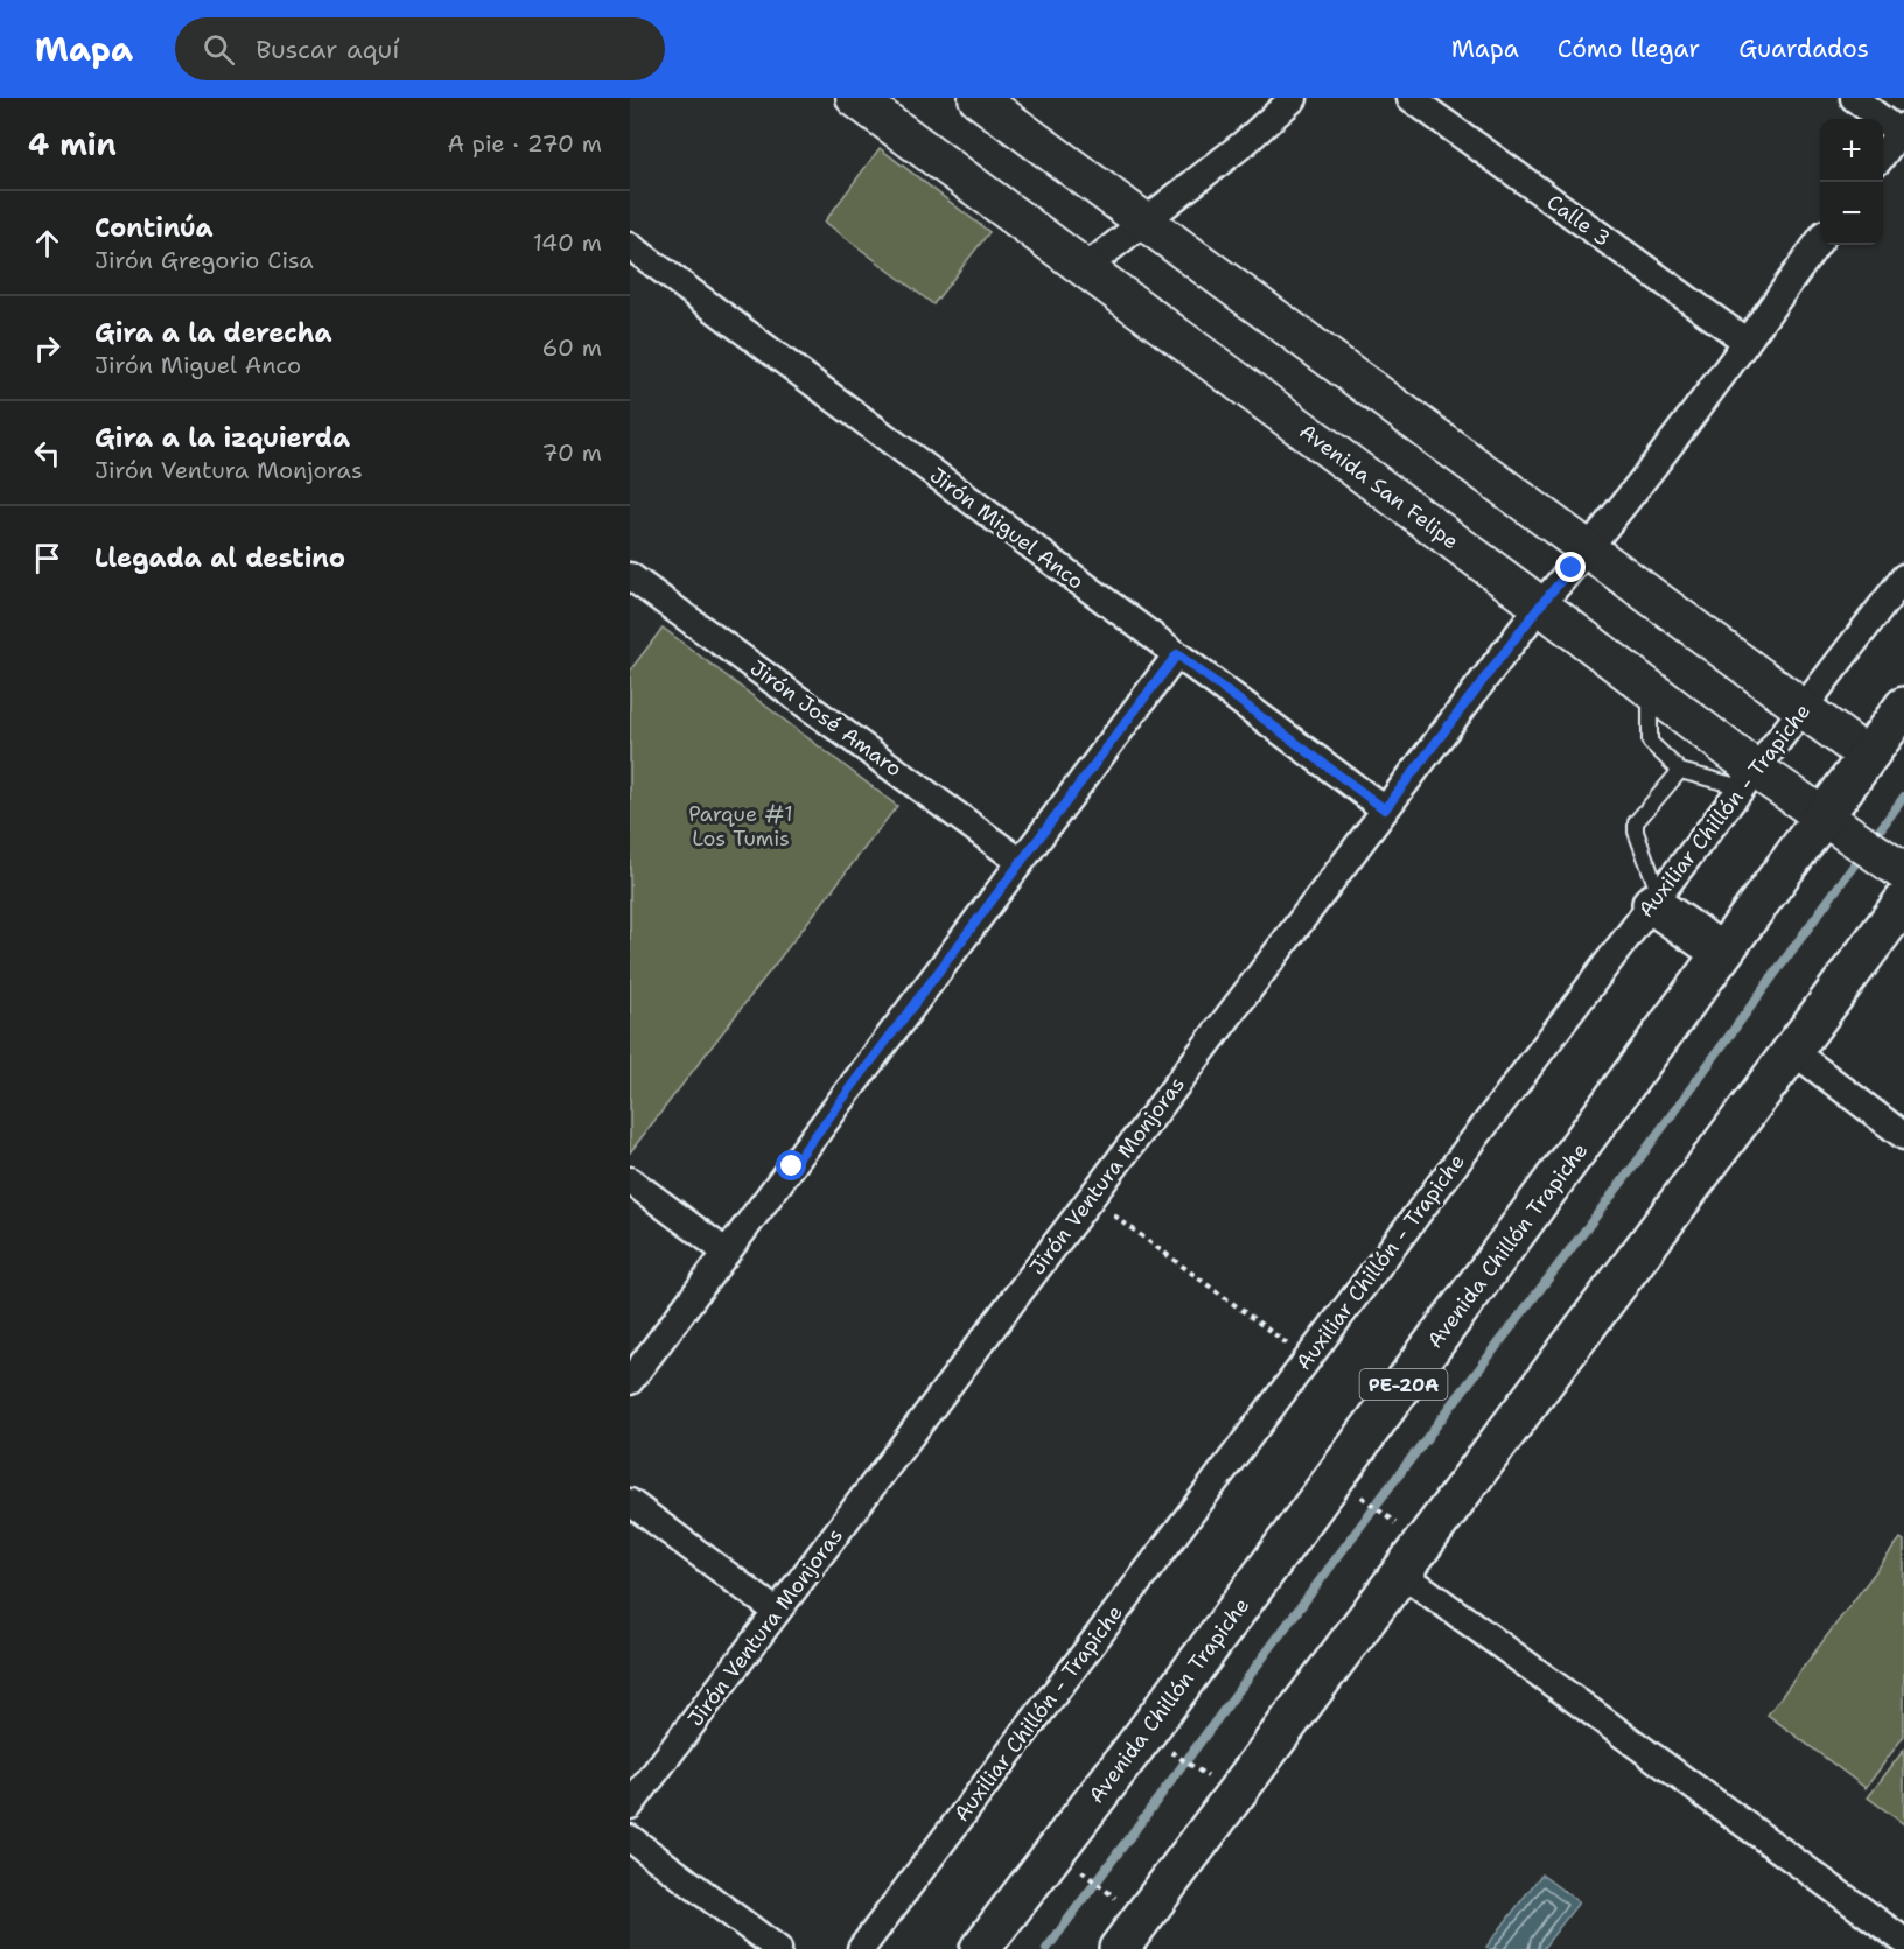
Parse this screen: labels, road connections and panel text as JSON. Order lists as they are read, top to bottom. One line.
{"streets":{"main road":["Avenida San Felipe","Avenida Chillón Trapiche","PE-20A"],"street":["Calle 3","Jirón Miguel Anco","Jirón José Amaro","Auxiliar Chillón - Trapiche","Jirón Ventura Monjoras"]},"crossings":[["Calle 3","Jirón Ventura Monjoras"],["Avenida San Felipe","Auxiliar Chillón - Trapiche"],["Avenida San Felipe","Jirón Ventura Monjoras"],["Avenida San Felipe","Avenida Chillón Trapiche"],["Jirón Miguel Anco","Jirón Ventura Monjoras"]],"parks":["Parque #1 Los Tumis"],"page":{"header":"Mapa","search":"Buscar aquí","nav":["Mapa","Cómo llegar","Guardados"],"heading":["4 min","A pie · 270 m"],"map_buttons":["+","−"],"list":[["Continúa","Jirón Gregorio Cisa","140 m"],["Gira a la derecha","Jirón Miguel Anco","60 m"],["Gira a la izquierda","Jirón Ventura Monjoras","70 m"],"Llegada al destino"]}}
